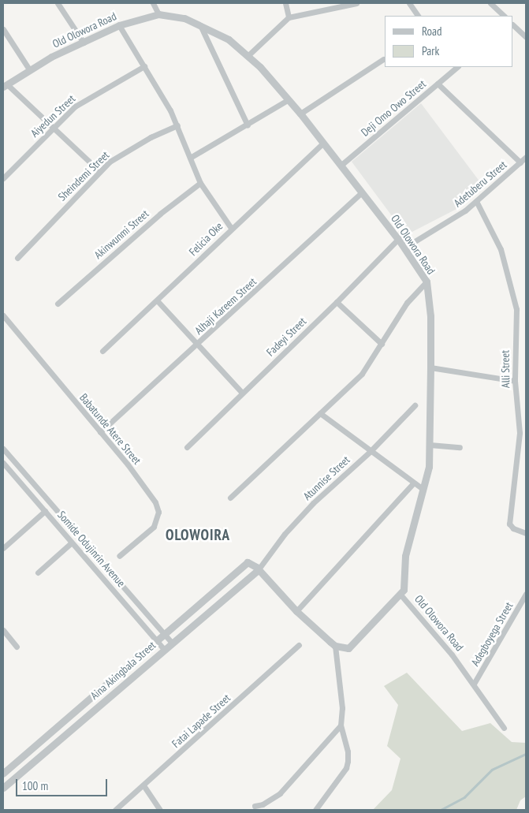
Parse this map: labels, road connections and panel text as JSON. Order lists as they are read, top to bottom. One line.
{"streets":{"street":["Old Olowora Road","Deji Omo Owo Street","Aiyedun Street","Sheindemi Street","Adetuberu Street","Akinwunmi Street","Felicia Oke","Alhaji Kareem Street","Fadeyi Street","Alli Street","Babatunde Atere Street","Atunnise Street","Somide Odujinrin Avenue","Adegboyega Street","Aina Akingbala Street","Fatai Lapade Street"]},"crossings":[["Old Olowora Road","Deji Omo Owo Street"],["Old Olowora Road","Adetuberu Street"],["Old Olowora Road","Felicia Oke"],["Old Olowora Road","Alhaji Kareem Street"],["Old Olowora Road","Fadeyi Street"],["Old Olowora Road","Adegboyega Street"],["Adetuberu Street","Alli Street"],["Alhaji Kareem Street","Babatunde Atere Street"],["Atunnise Street","Aina Akingbala Street"],["Somide Odujinrin Avenue","Aina Akingbala Street"]],"districts":["OLOWOIRA"],"legend":["Road","Park"],"scale_bar":"100 m"}
